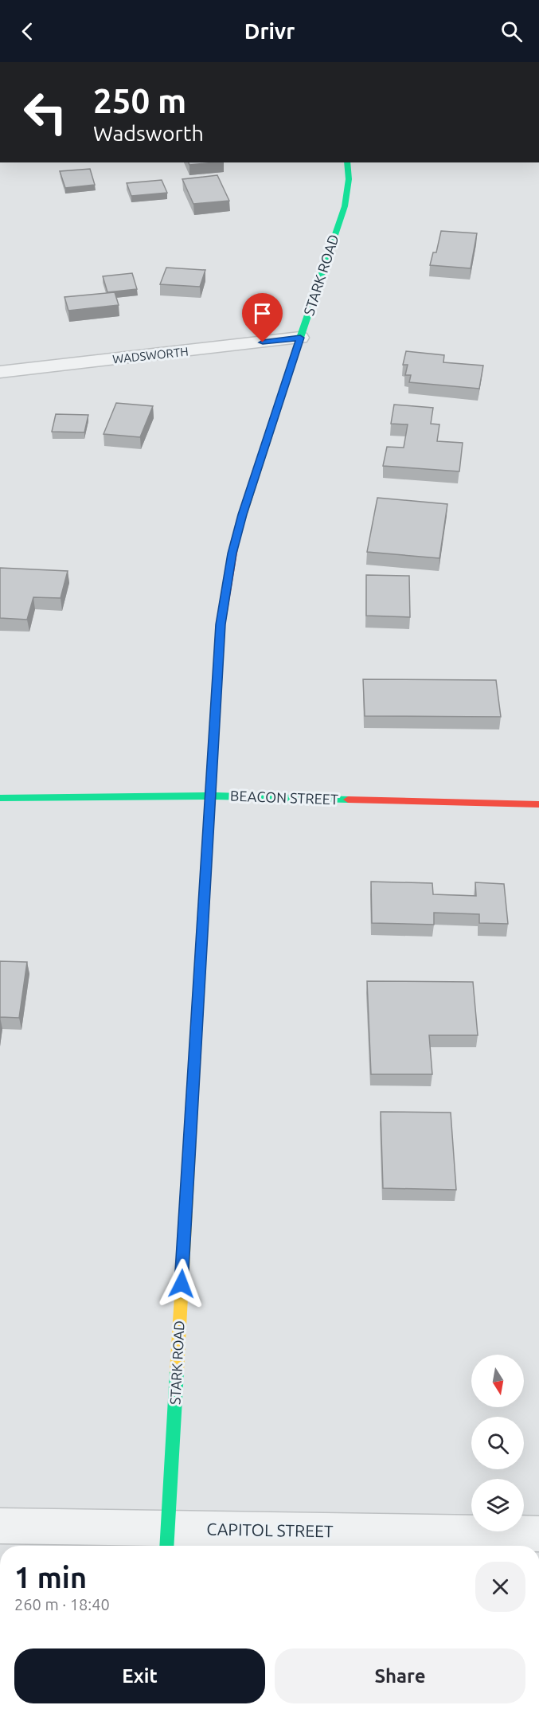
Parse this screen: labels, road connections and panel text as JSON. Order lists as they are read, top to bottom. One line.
{"streets":{"street":["STARK ROAD","WADSWORTH","BEACON STREET","CAPITOL STREET"]},"crossings":[["STARK ROAD","WADSWORTH"],["STARK ROAD","BEACON STREET"],["STARK ROAD","CAPITOL STREET"]],"north":"bottom","page":{"header":"Drivr","turn":["250 m","Wadsworth"],"heading":["1 min","260 m · 18:40"],"buttons":["Exit","Share"]}}
